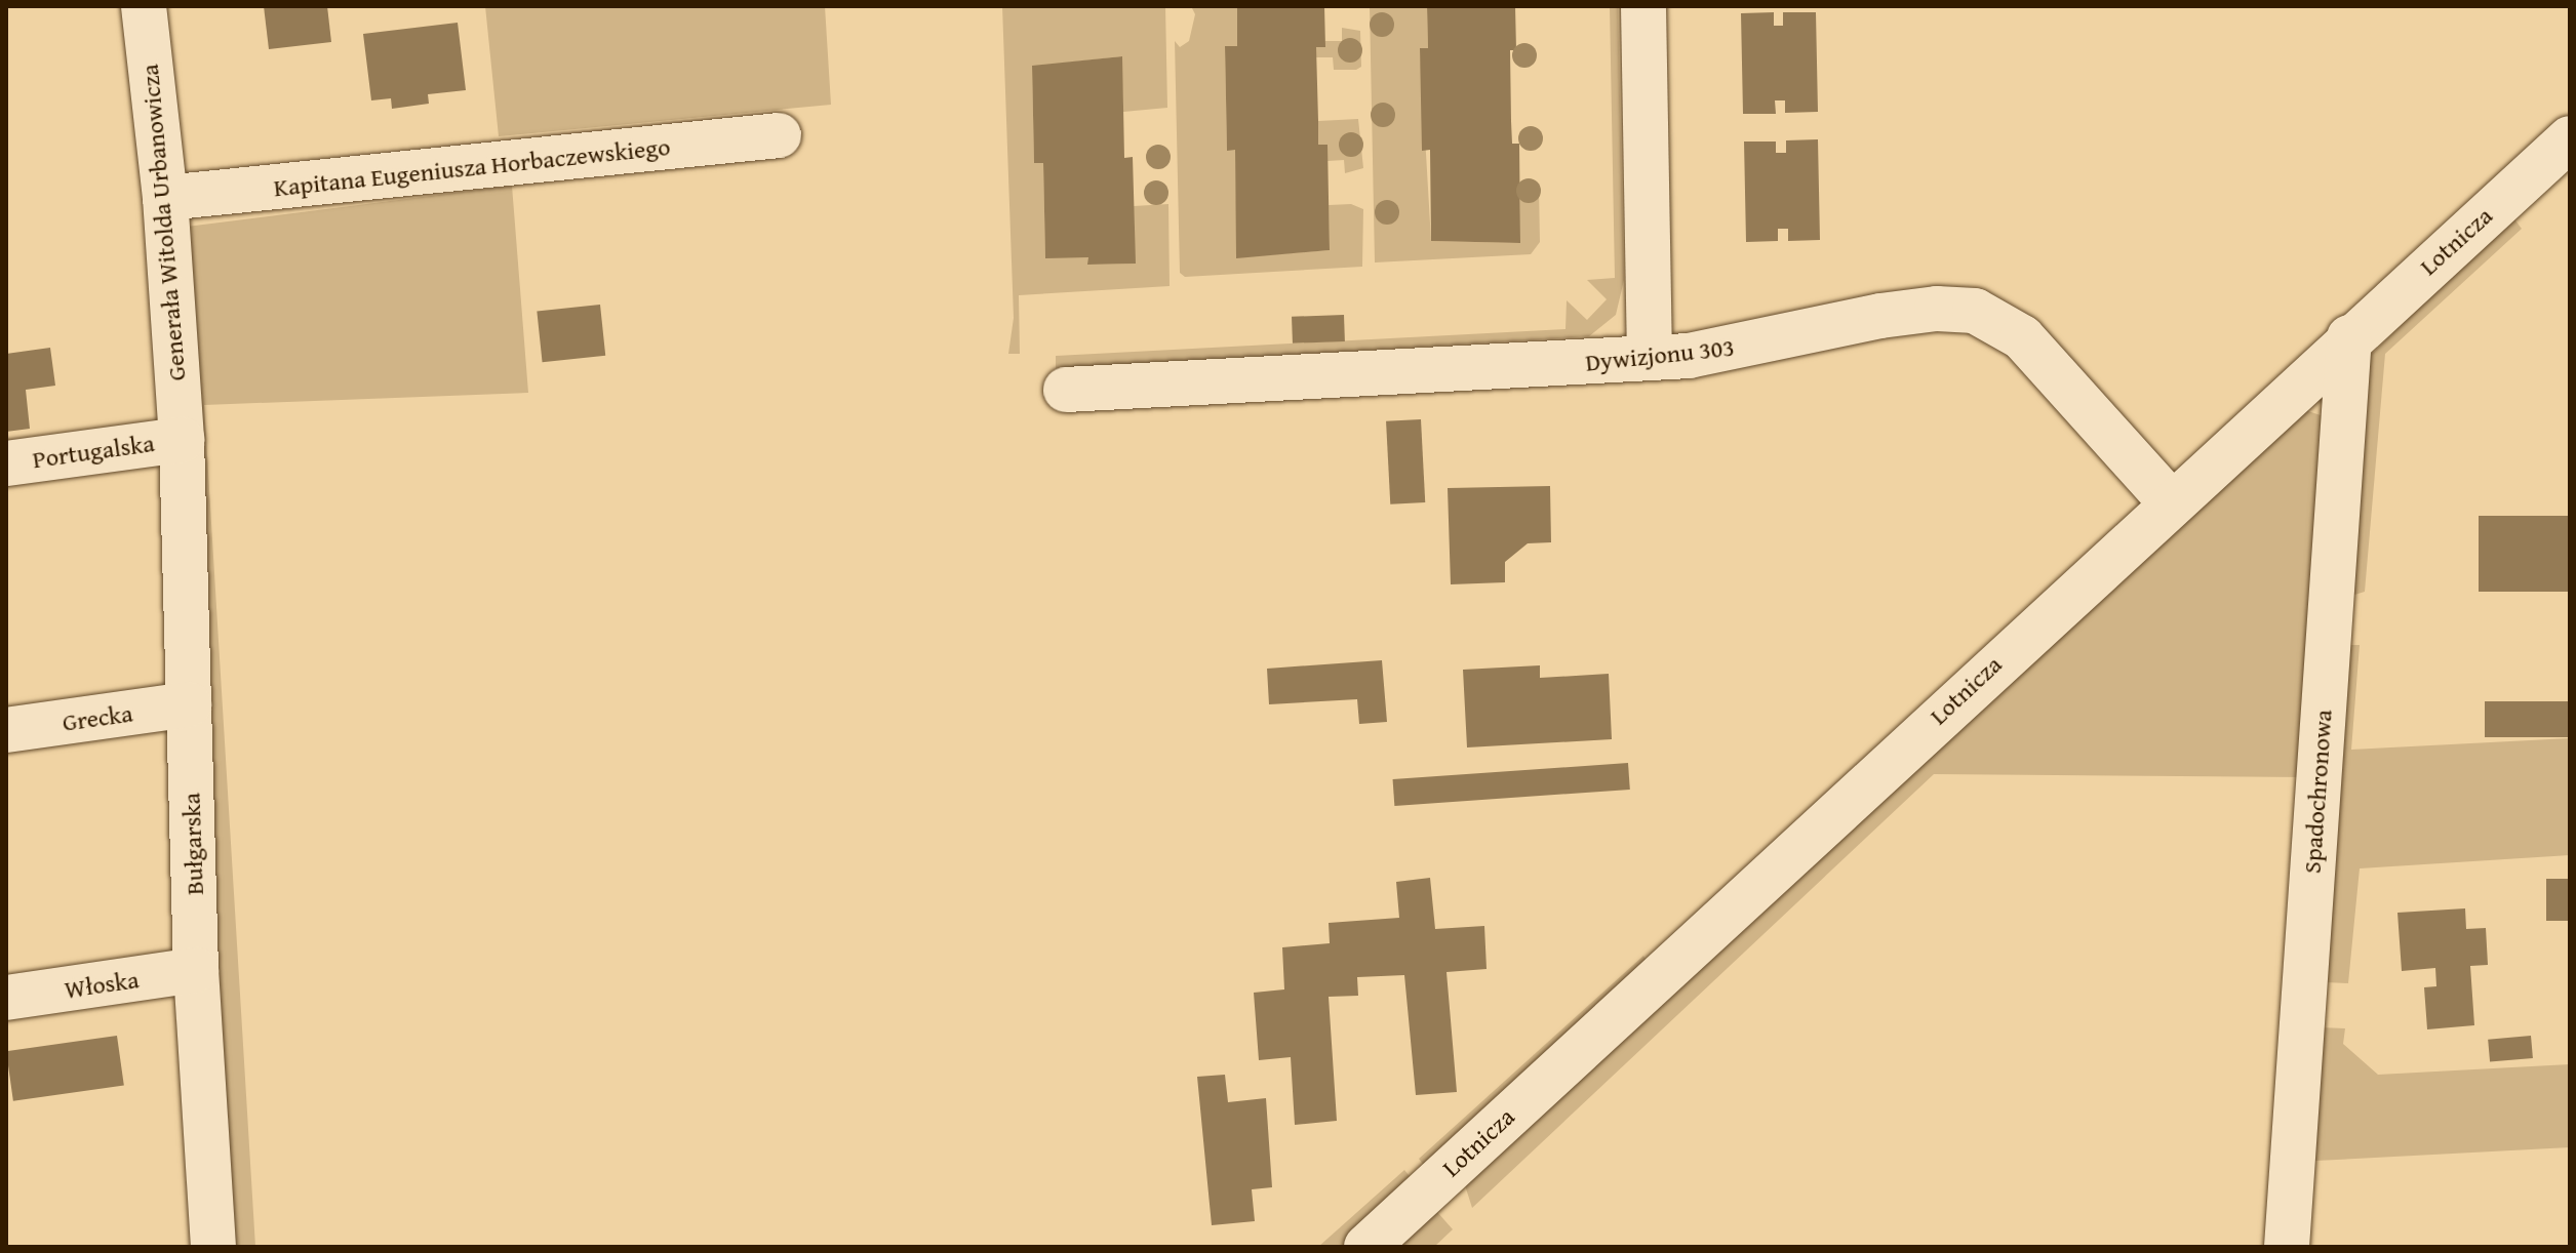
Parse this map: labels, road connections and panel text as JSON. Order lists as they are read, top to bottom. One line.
{"streets":{"street":["Kapitana Eugeniusza Horbaczewskiego","Generała Witolda Urbanowicza","Lotnicza","Dywizjonu 303","Portugalska","Grecka","Spadochronowa","Bułgarska","Włoska"]},"crossings":[["Kapitana Eugeniusza Horbaczewskiego","Generała Witolda Urbanowicza"],["Generała Witolda Urbanowicza","Portugalska"],["Generała Witolda Urbanowicza","Bułgarska"],["Lotnicza","Dywizjonu 303"],["Lotnicza","Spadochronowa"],["Portugalska","Bułgarska"],["Grecka","Bułgarska"],["Bułgarska","Włoska"]]}
